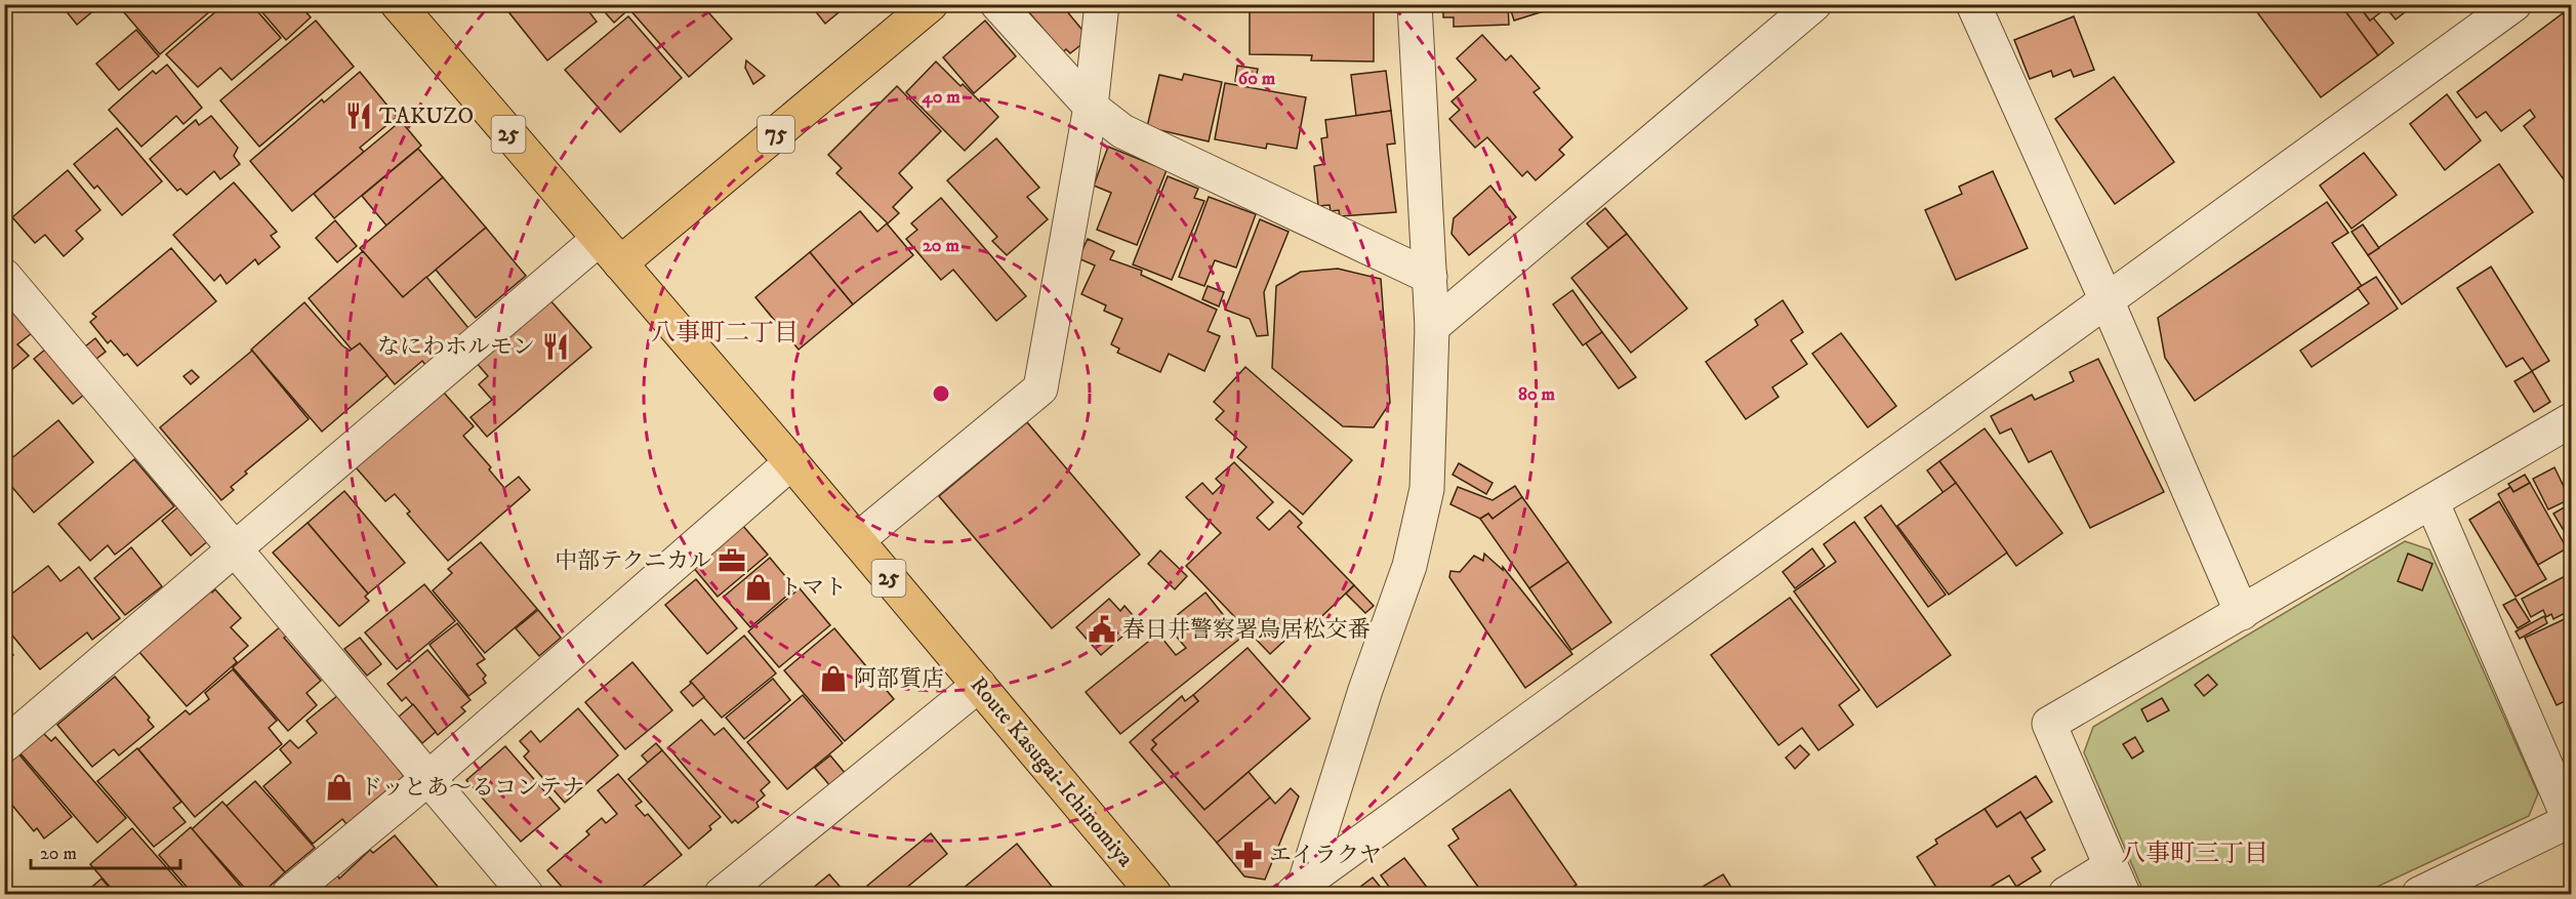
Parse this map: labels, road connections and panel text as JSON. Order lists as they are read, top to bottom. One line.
{"streets":{"main road":["25","75","Route Kasugai-Ichinomiya"]},"crossings":[["75","Route Kasugai-Ichinomiya"]],"districts":["八事町二丁目","八事町三丁目"],"places":{"restaurant":["TAKUZO","なにわホルモン"],"office":["中部テクニカル"],"shop":["トマト","阿部質店","ドッとあ〜るコンテナ"],"public building":["春日井警察署鳥居松交番"],"pharmacy":["エイラクヤ"]},"scale_bar":"20 m","rings":["60 m","40 m","20 m","80 m"]}
